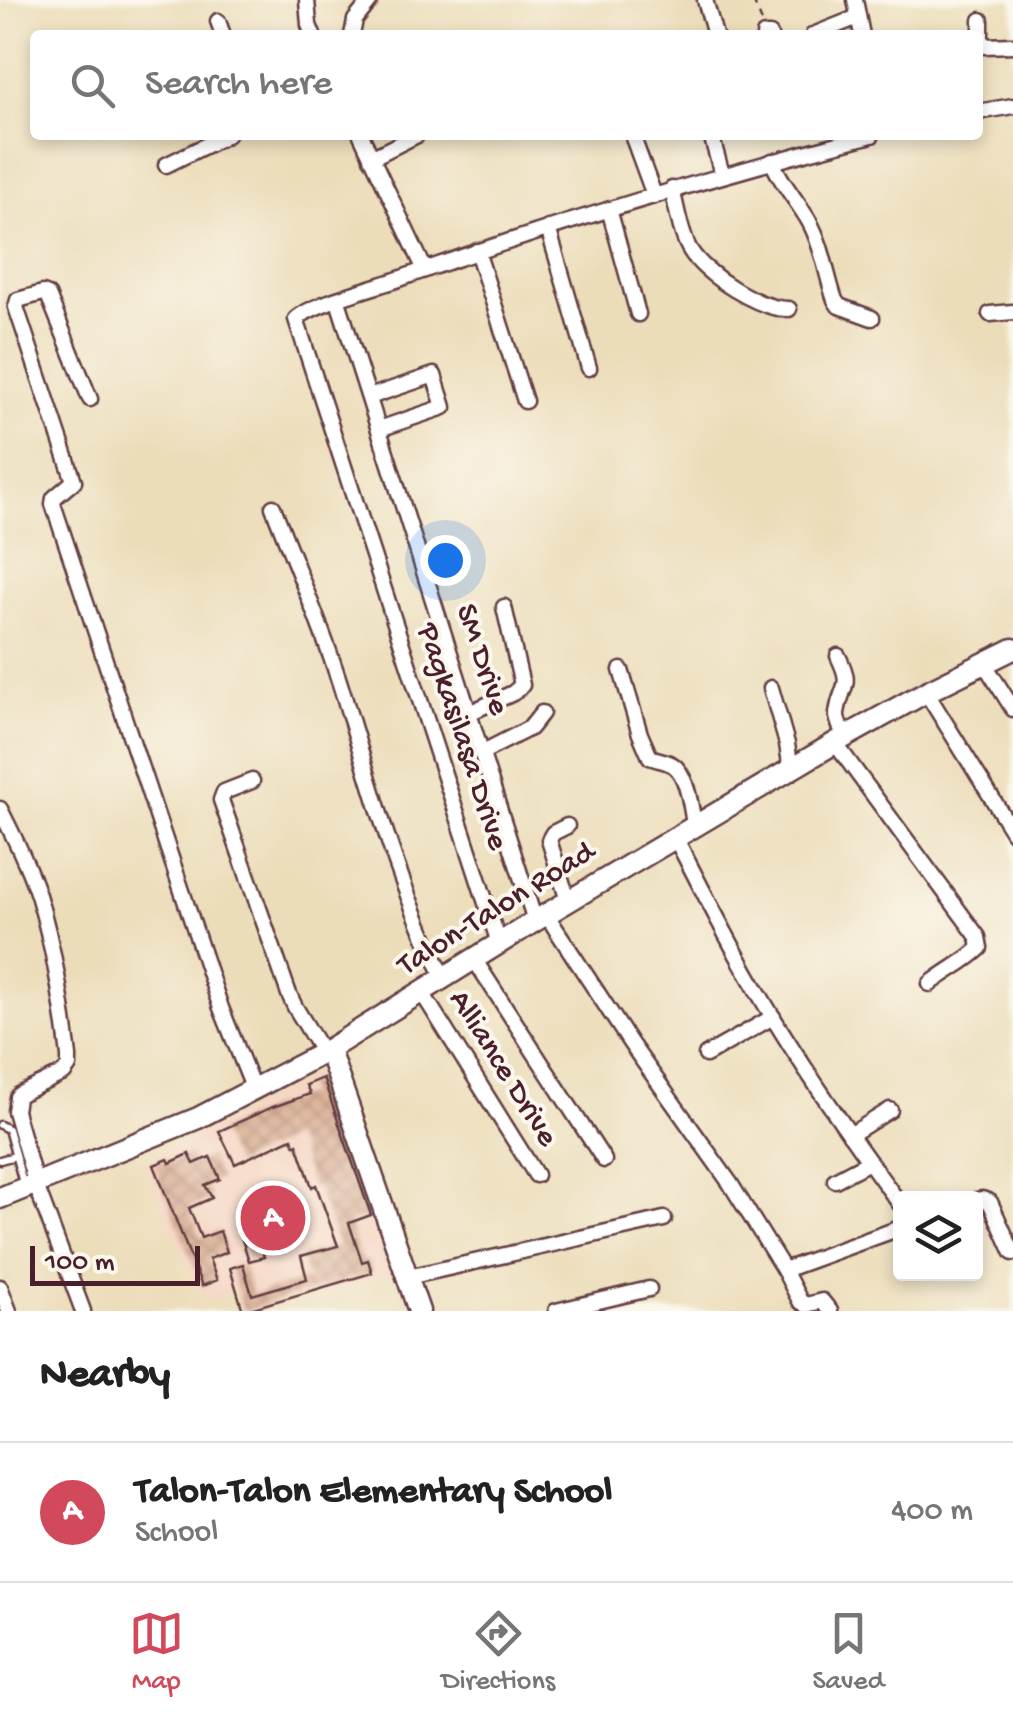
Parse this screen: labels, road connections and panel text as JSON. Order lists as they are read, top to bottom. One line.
{"streets":{"street":["SM Drive","Pagkasilasa Drive","Talon-Talon Road","Alliance Drive"]},"crossings":[["SM Drive","Pagkasilasa Drive"],["SM Drive","Talon-Talon Road"],["Pagkasilasa Drive","Talon-Talon Road"],["Talon-Talon Road","Alliance Drive"]],"scale_bar":"100 m","page":{"search":"Search here","pins":"A","scale":"100 m","heading":"Nearby","list":[{"mark":"A","name":"Talon-Talon Elementary School","note":"School","value":"400 m"}],"nav":["Map","Directions","Saved"]}}
